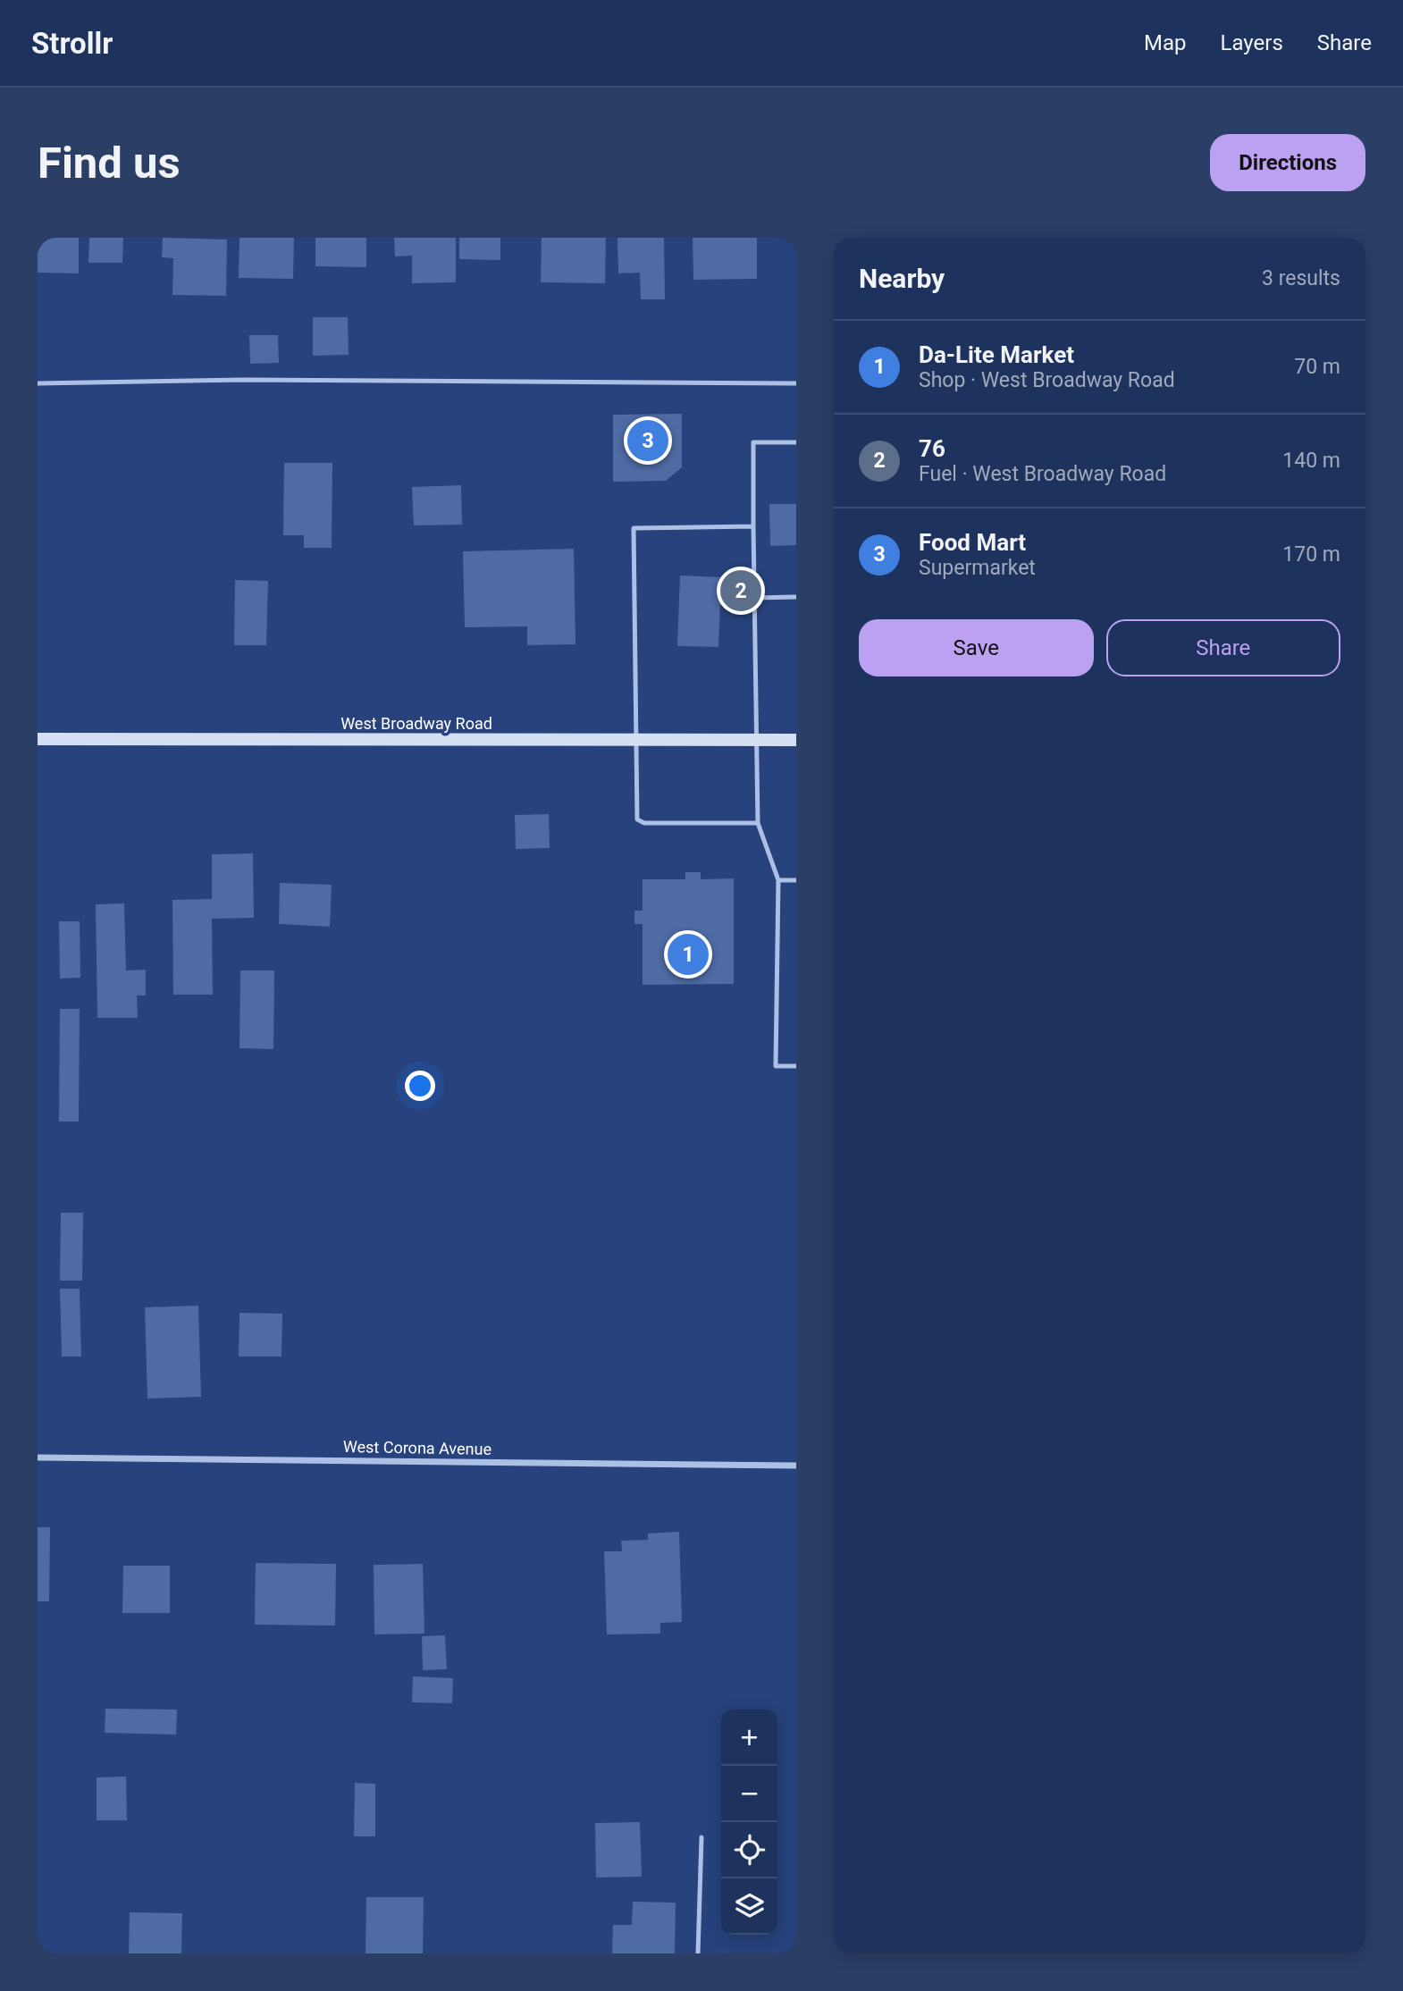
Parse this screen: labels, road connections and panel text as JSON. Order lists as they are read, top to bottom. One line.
{"streets":{"main road":["West Broadway Road"],"street":["West Corona Avenue"]},"page":{"header":"Strollr","nav":["Map","Layers","Share"],"buttons":["Directions",["Save","Share"]],"title":"Find us","heading":["Nearby","3 results"],"list":[{"mark":"1","name":"Da-Lite Market","note":"Shop · West Broadway Road","value":"70 m"},{"mark":"2","name":"76","note":"Fuel · West Broadway Road","value":"140 m"},{"mark":"3","name":"Food Mart","note":"Supermarket","value":"170 m"}],"pins":["3","2","1"],"map_buttons":["+","−"]}}
